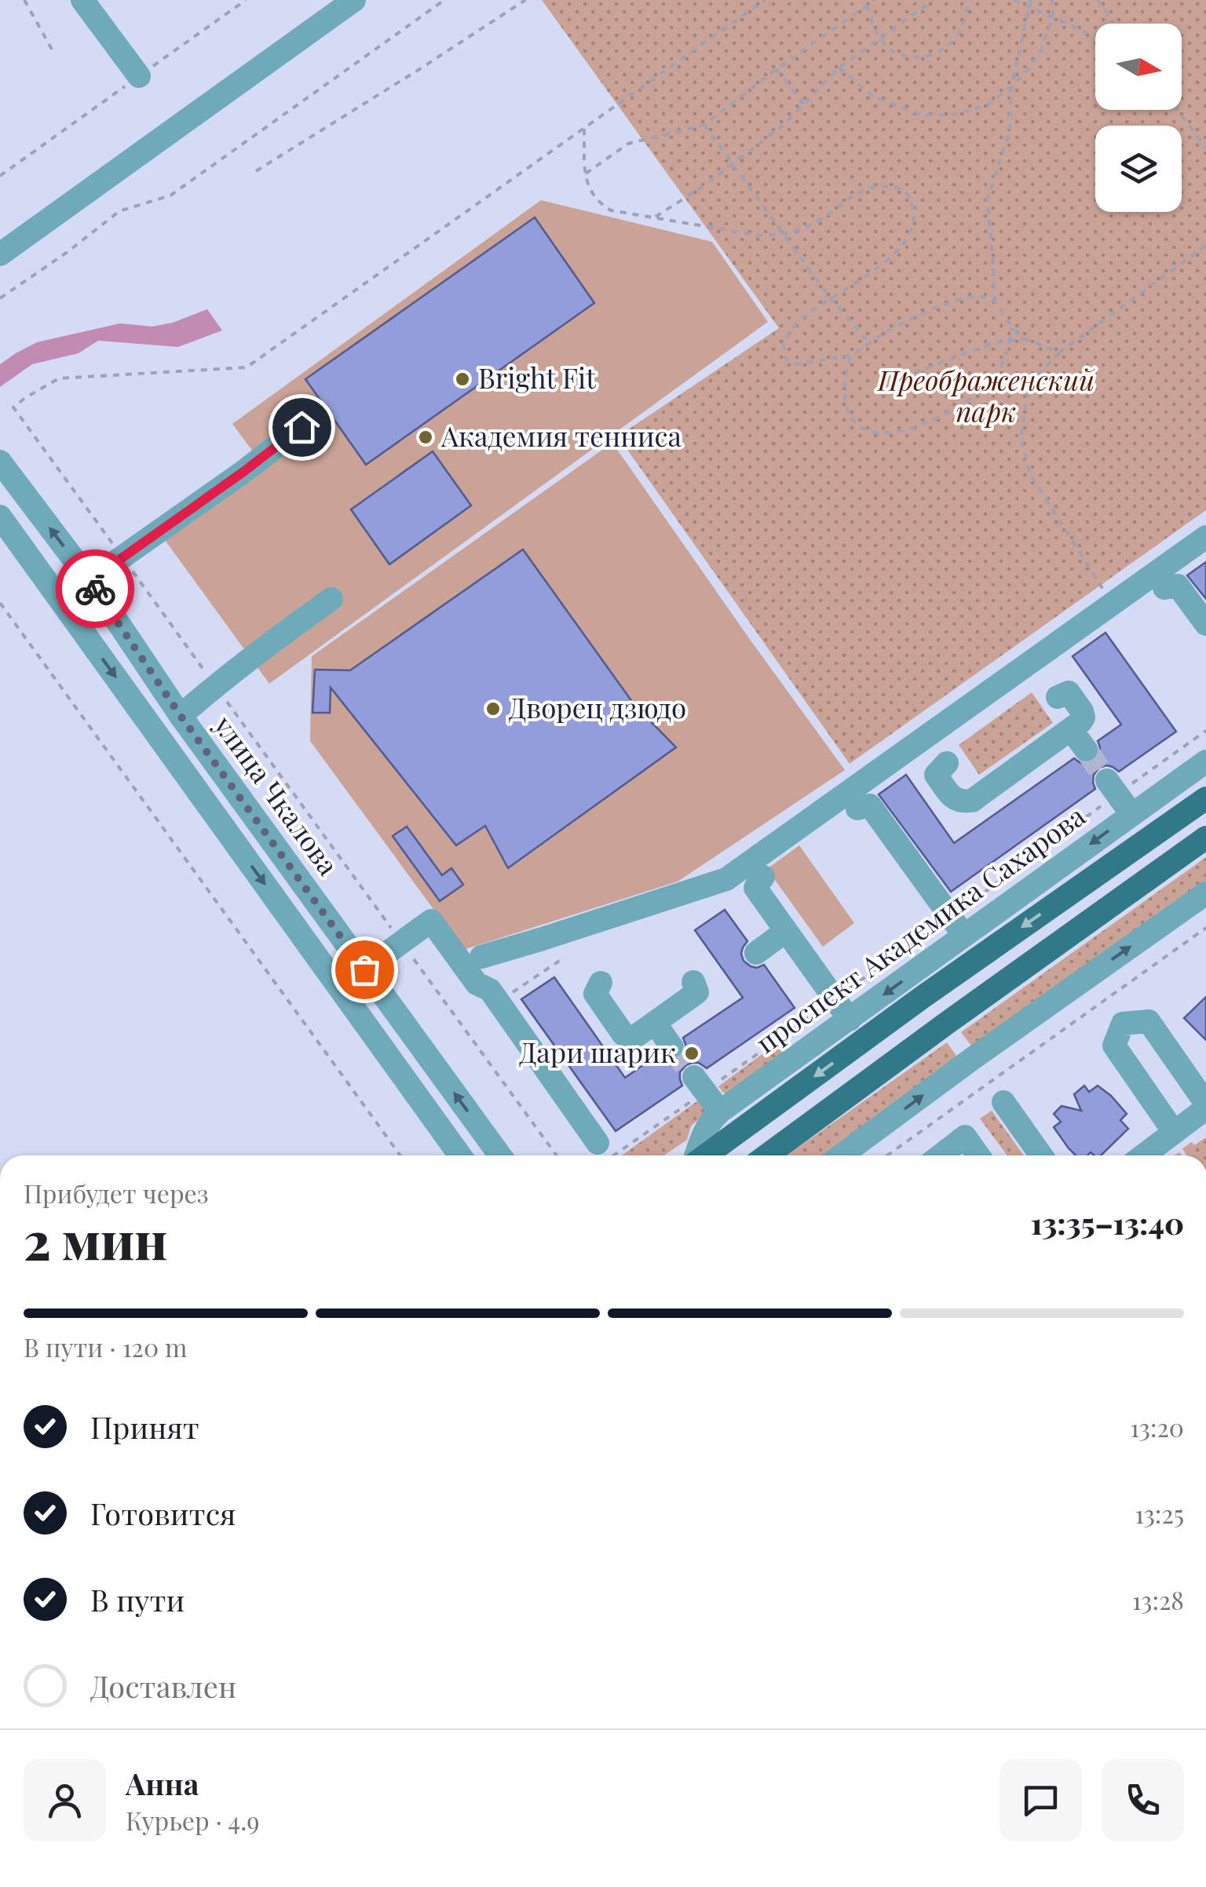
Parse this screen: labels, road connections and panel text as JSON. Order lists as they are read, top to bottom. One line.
{"streets":{"main road":["проспект Академика Сахарова"],"street":["улица Чкалова"]},"parks":["Преображенский парк"],"places":["Bright Fit","Академия тенниса","Дворец дзюдо","Дари шарик"],"north":"right","page":{"heading":["2 мин","Прибудет через","13:35–13:40"],"panel":["Анна","Курьер · 4.9"],"bar":"В пути · 120 m","list":[["Принят","13:20"],["Готовится","13:25"],["В пути","13:28"],"Доставлен"]}}
